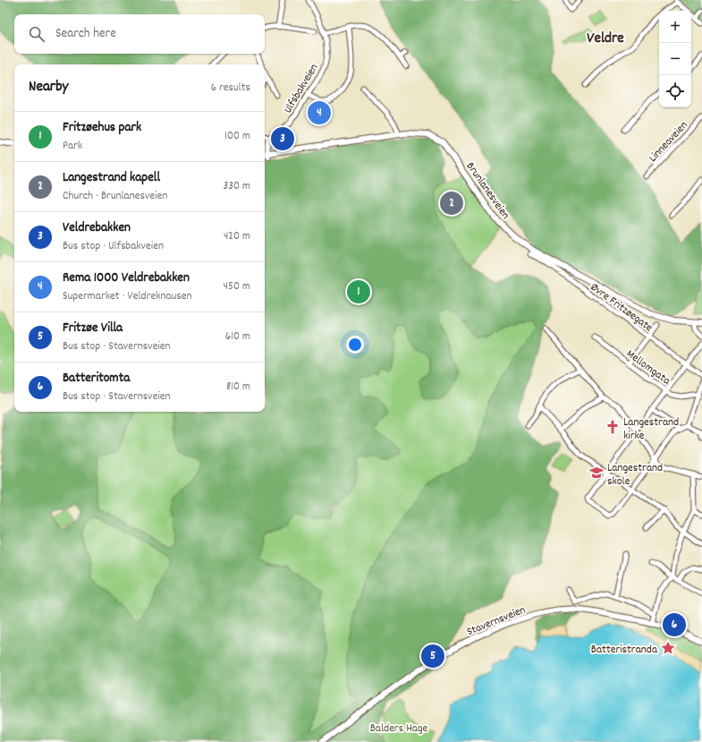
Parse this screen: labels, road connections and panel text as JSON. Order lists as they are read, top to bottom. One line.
{"streets":{"main road":["Brunlanesveien","Stavernsveien"],"street":["Ulfsbakveien","Linneaveien","Øvre Fritzøegate","Mellomgata"]},"districts":["Veldre"],"parks":["Balders Hage"],"places":{"church":["Langestrand kirke"],"school or university":["Langestrand skole"],"place":["Batteristranda"]},"page":{"map_buttons":["+","−"],"search":"Search here","heading":["Nearby","6 results"],"pins":["4","3","2","1","6","5"],"list":[{"mark":"1","name":"Fritzøehus park","note":"Park","value":"100 m"},{"mark":"2","name":"Langestrand kapell","note":"Church · Brunlanesveien","value":"330 m"},{"mark":"3","name":"Veldrebakken","note":"Bus stop · Ulfsbakveien","value":"420 m"},{"mark":"4","name":"Rema 1000 Veldrebakken","note":"Supermarket · Veldreknausen","value":"450 m"},{"mark":"5","name":"Fritzøe Villa","note":"Bus stop · Stavernsveien","value":"610 m"},{"mark":"6","name":"Batteritomta","note":"Bus stop · Stavernsveien","value":"810 m"}]}}
